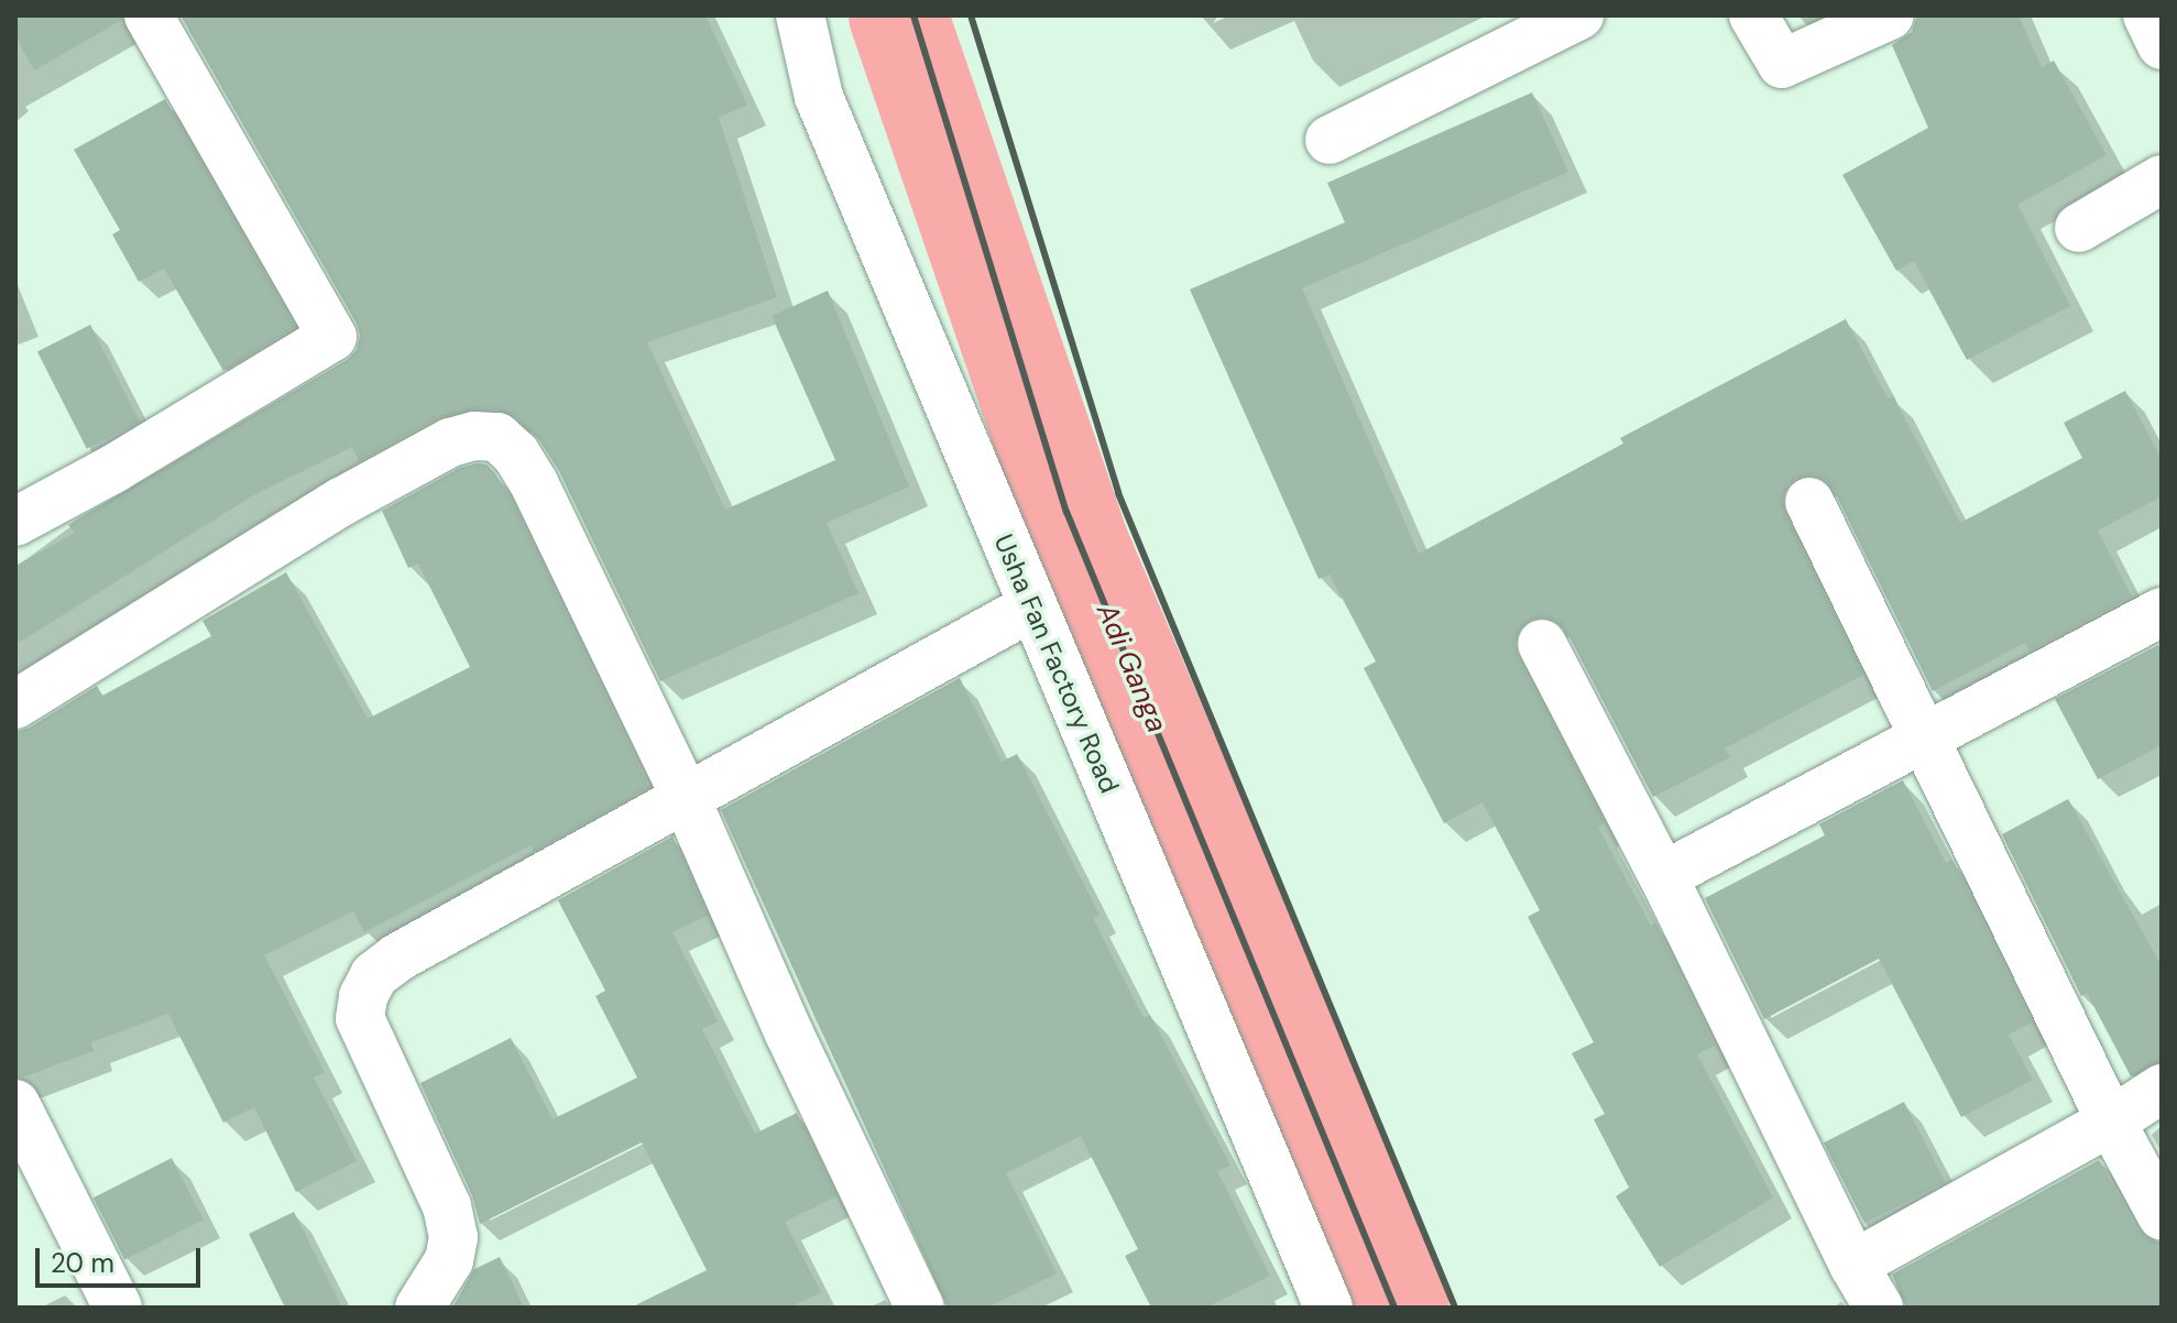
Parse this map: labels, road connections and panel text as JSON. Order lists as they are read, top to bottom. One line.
{"streets":{"street":["Usha Fan Factory Road"]},"water":["Adi Ganga"],"scale_bar":"20 m"}
